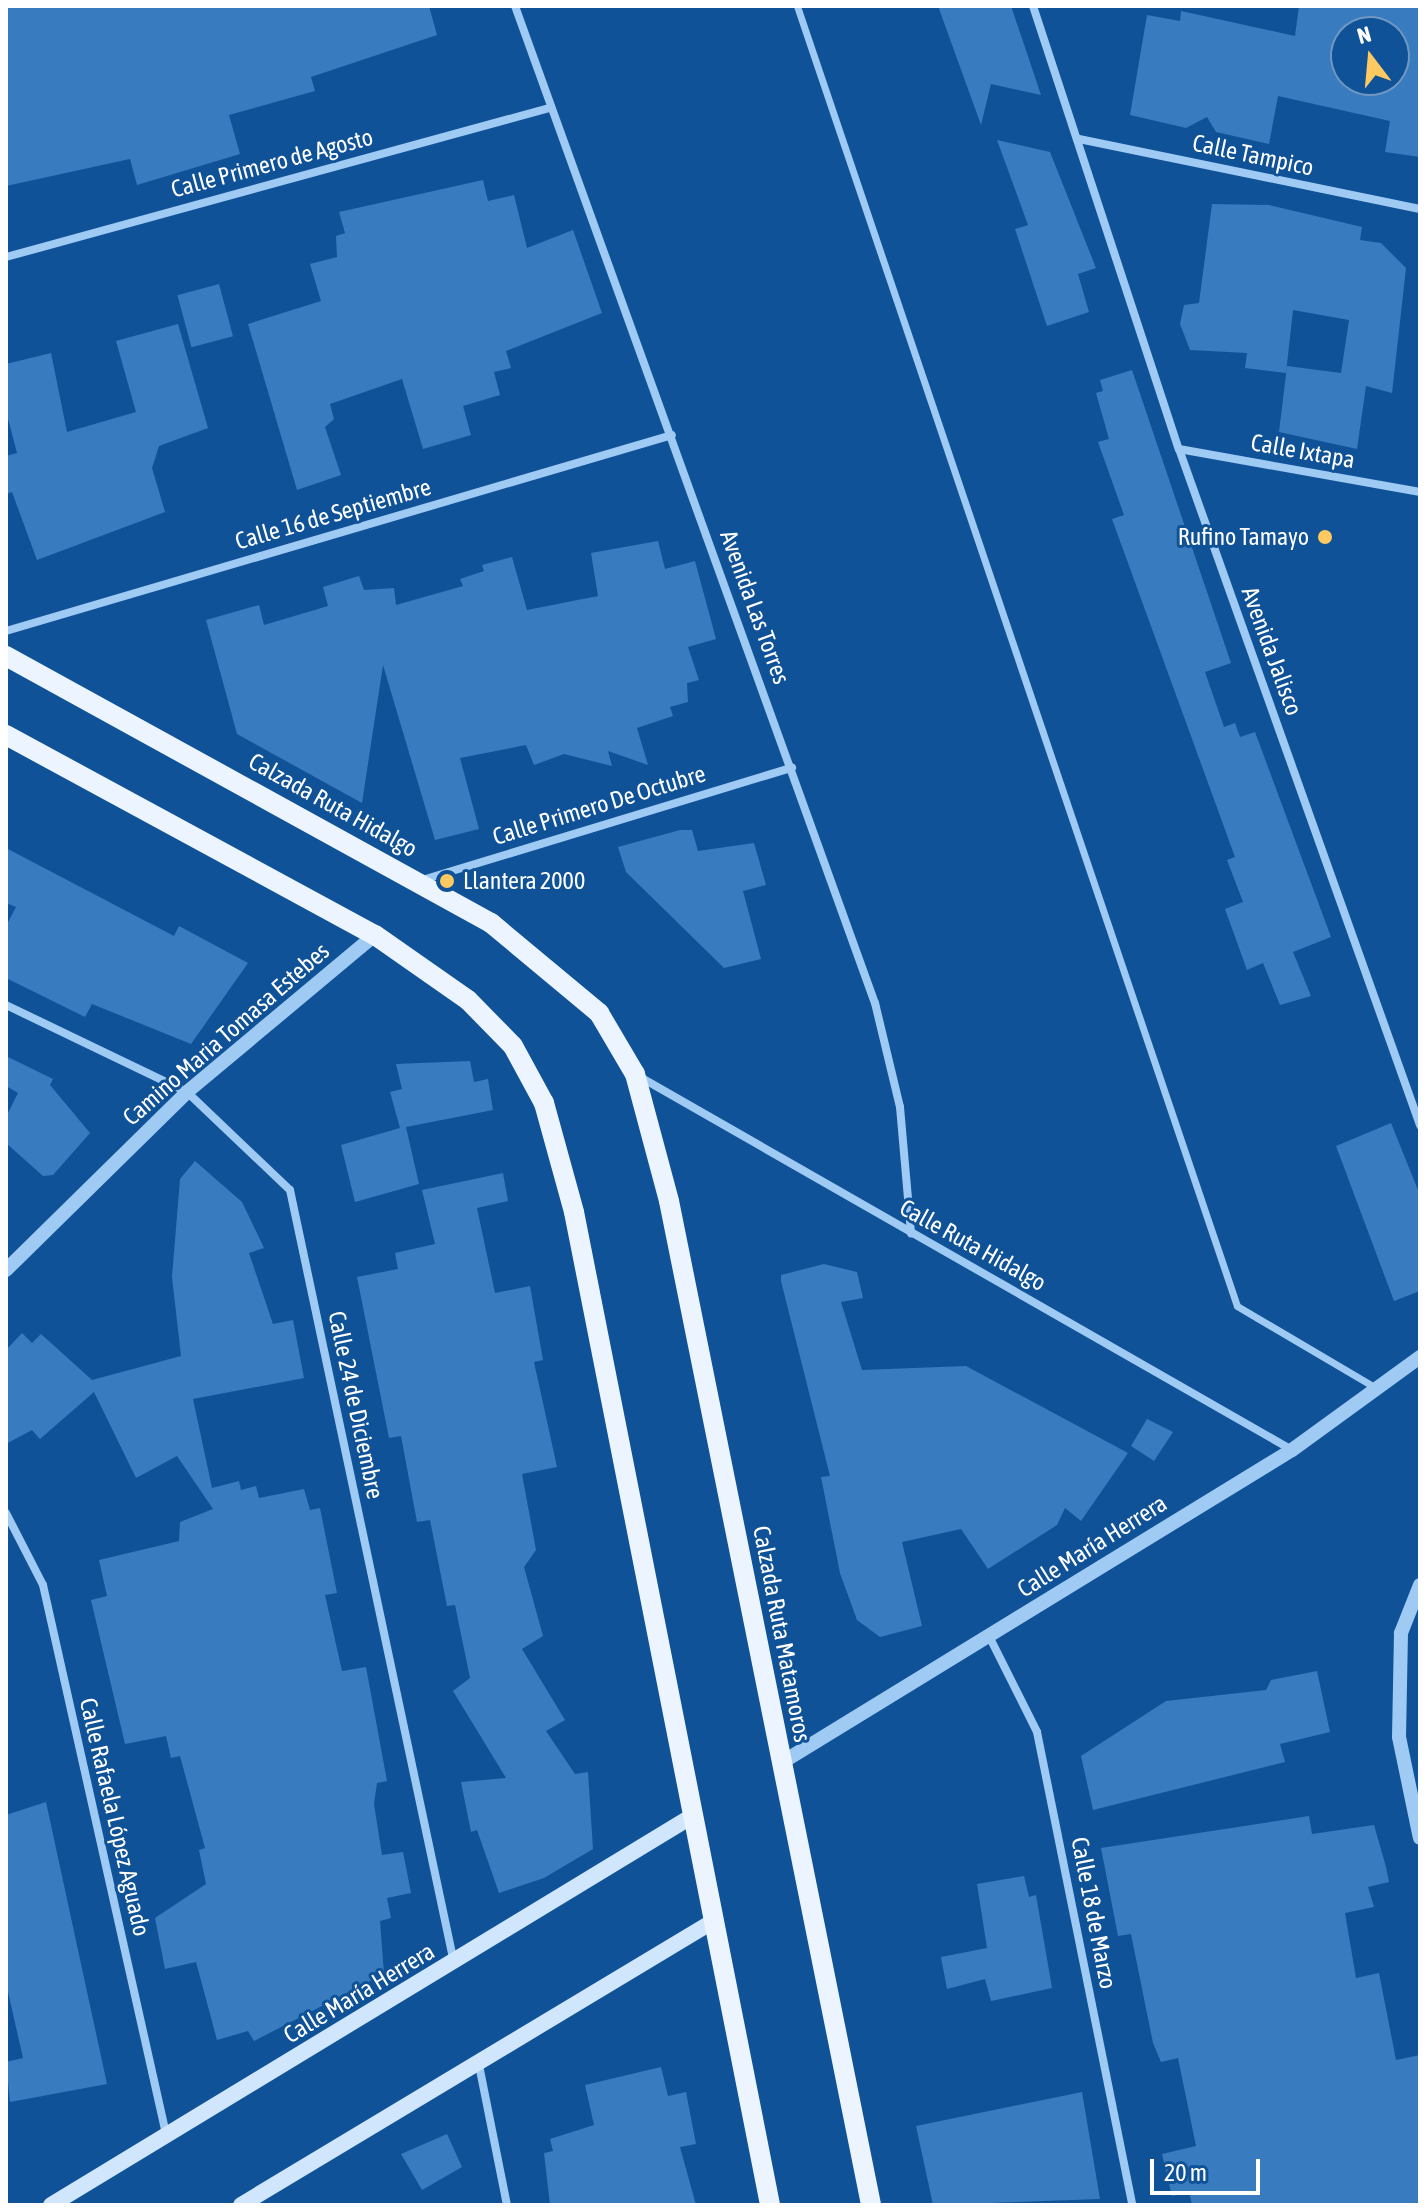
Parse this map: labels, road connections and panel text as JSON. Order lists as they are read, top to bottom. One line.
{"streets":{"main road":["Calzada Ruta Hidalgo","Calle María Herrera","Calzada Ruta Matamoros"],"street":["Calle Tampico","Calle Primero de Agosto","Calle Ixtapa","Calle 16 de Septiembre","Avenida Las Torres","Avenida Jalisco","Calle Primero De Octubre","Camino Maria Tomasa Estebes","Calle Ruta Hidalgo","Calle 24 de Diciembre","Calle Rafaela López Aguado","Calle 18 de Marzo"]},"crossings":[["Calle Tampico","Avenida Jalisco"],["Calle Primero de Agosto","Avenida Las Torres"],["Calle Ixtapa","Avenida Jalisco"],["Calle 16 de Septiembre","Avenida Las Torres"],["Avenida Las Torres","Calle Primero De Octubre"],["Avenida Las Torres","Calle Ruta Hidalgo"],["Calzada Ruta Hidalgo","Calle Primero De Octubre"],["Calzada Ruta Hidalgo","Calle Ruta Hidalgo"],["Calzada Ruta Hidalgo","Calzada Ruta Matamoros"],["Camino Maria Tomasa Estebes","Calle 24 de Diciembre"],["Calle Ruta Hidalgo","Calle María Herrera"],["Calle Ruta Hidalgo","Calzada Ruta Matamoros"],["Calle 24 de Diciembre","Calle María Herrera"],["Calle María Herrera","Calzada Ruta Matamoros"],["Calle María Herrera","Calle Rafaela López Aguado"],["Calle María Herrera","Calle 18 de Marzo"]],"places":["Rufino Tamayo","Llantera 2000"],"scale_bar":"20 m","north":"top"}
